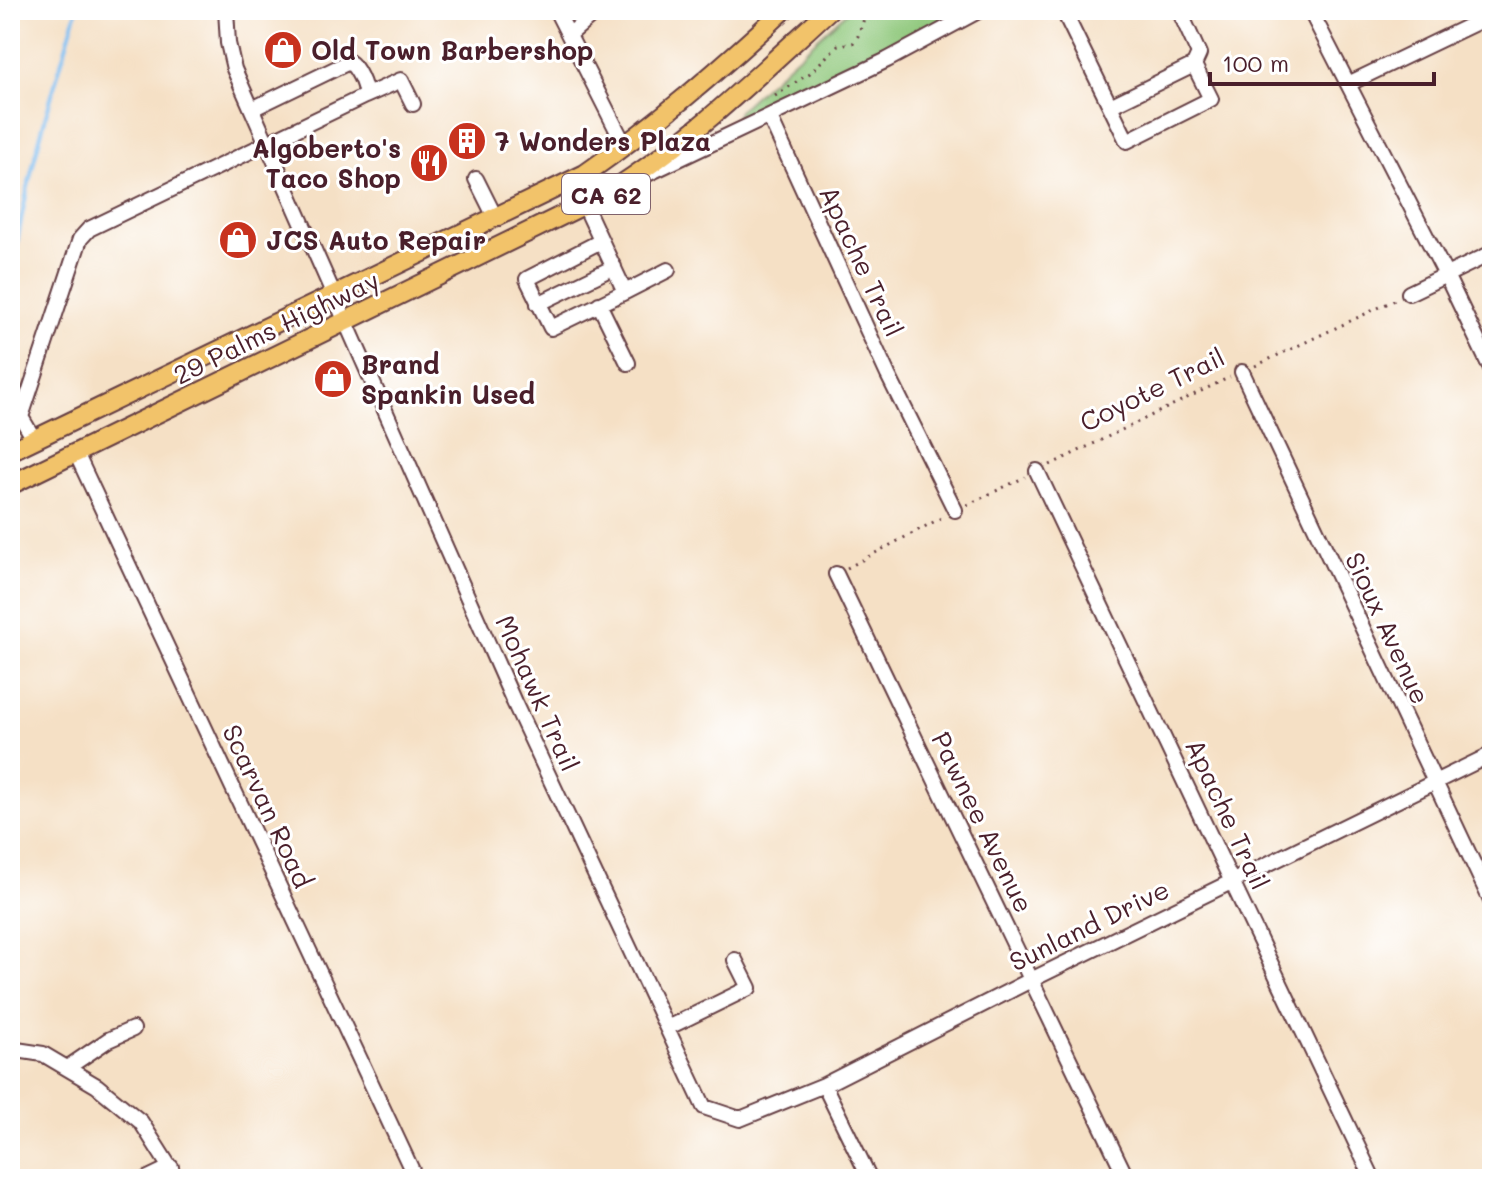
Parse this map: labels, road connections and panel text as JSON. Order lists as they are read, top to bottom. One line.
{"streets":{"main road":["CA 62","29 Palms Highway"],"street":["Apache Trail","Sioux Avenue","Mohawk Trail","Scarvan Road","Pawnee Avenue","Sunland Drive"],"path":["Coyote Trail"]},"crossings":[["Apache Trail","Coyote Trail"],["Apache Trail","Sunland Drive"],["29 Palms Highway","Mohawk Trail"],["29 Palms Highway","Scarvan Road"],["Coyote Trail","Sioux Avenue"],["Coyote Trail","Pawnee Avenue"],["Sioux Avenue","Sunland Drive"],["Mohawk Trail","Sunland Drive"],["Pawnee Avenue","Sunland Drive"]],"places":{"shop":["Old Town Barbershop","JCS Auto Repair","Brand Spankin Used"],"building":["7 Wonders Plaza"],"restaurant":["Algoberto's Taco Shop"]},"scale_bar":"100 m"}
